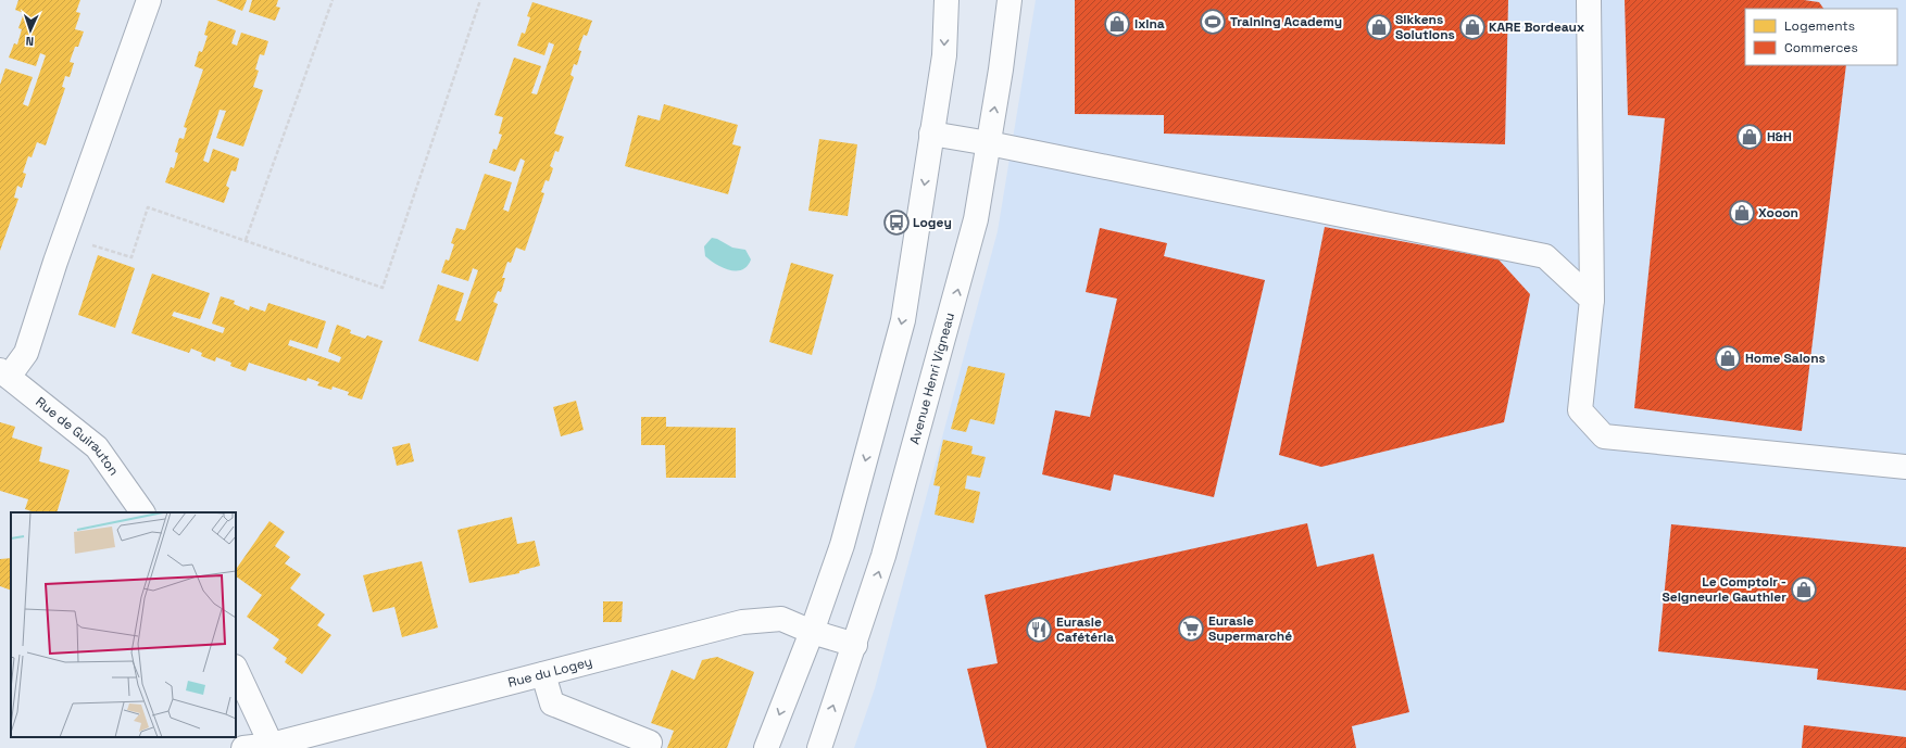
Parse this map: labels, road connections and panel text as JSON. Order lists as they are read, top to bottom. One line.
{"streets":{"street":["Avenue Henri Vigneau","Rue de Guirauton","Rue du Logey"]},"crossings":[["Avenue Henri Vigneau","Rue du Logey"]],"places":{"sports":["Training Academy"],"shop":["Ixina","Sikkens Solutions","KARE Bordeaux","H&H","Xooon","Home Salons","Le Comptoir - Seigneurie Gauthier"],"bus stop":["Logey"],"supermarket":["Eurasie Supermarché"],"restaurant":["Eurasie Cafétéria"]},"legend":["Logements","Commerces"],"north":"bottom"}
